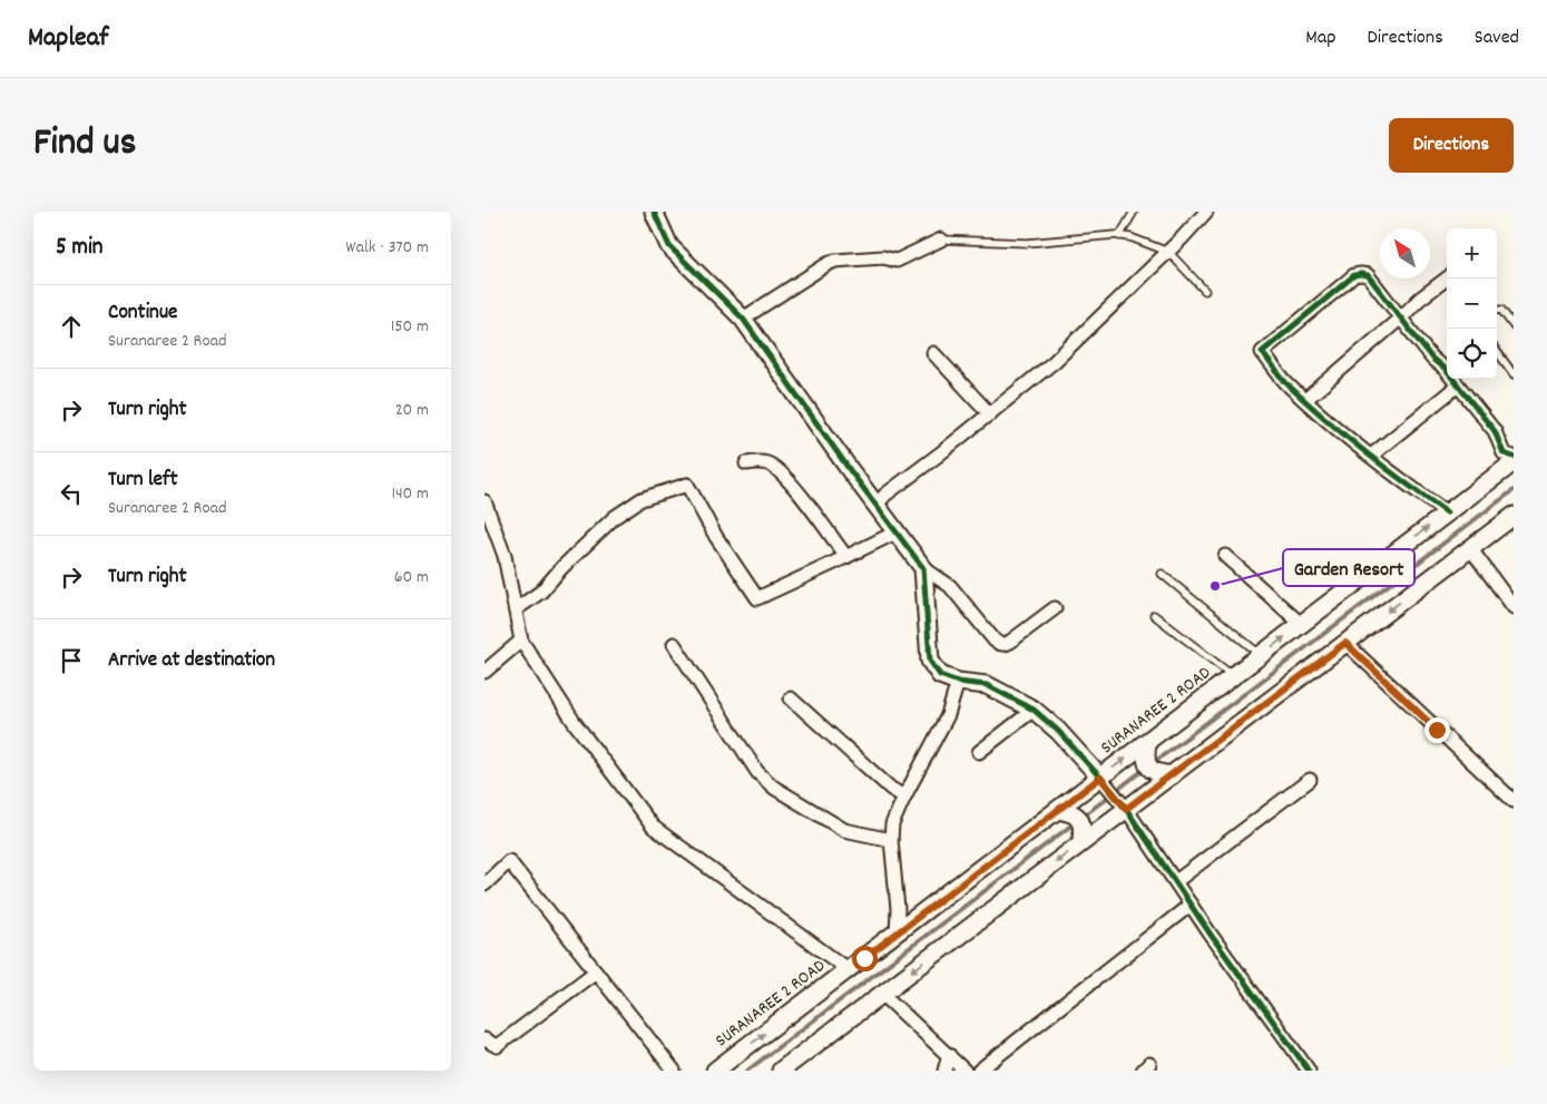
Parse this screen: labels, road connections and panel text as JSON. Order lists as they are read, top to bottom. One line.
{"streets":{"main road":["SURANAREE 2 ROAD"]},"places":["Garden Resort"],"north":"top left","page":{"header":"Mapleaf","nav":["Map","Directions","Saved"],"title":"Find us","buttons":"Directions","heading":["5 min","Walk · 370 m"],"map_buttons":["+","−"],"list":[["Continue","Suranaree 2 Road","150 m"],["Turn right","20 m"],["Turn left","Suranaree 2 Road","140 m"],["Turn right","60 m"],"Arrive at destination"]}}
